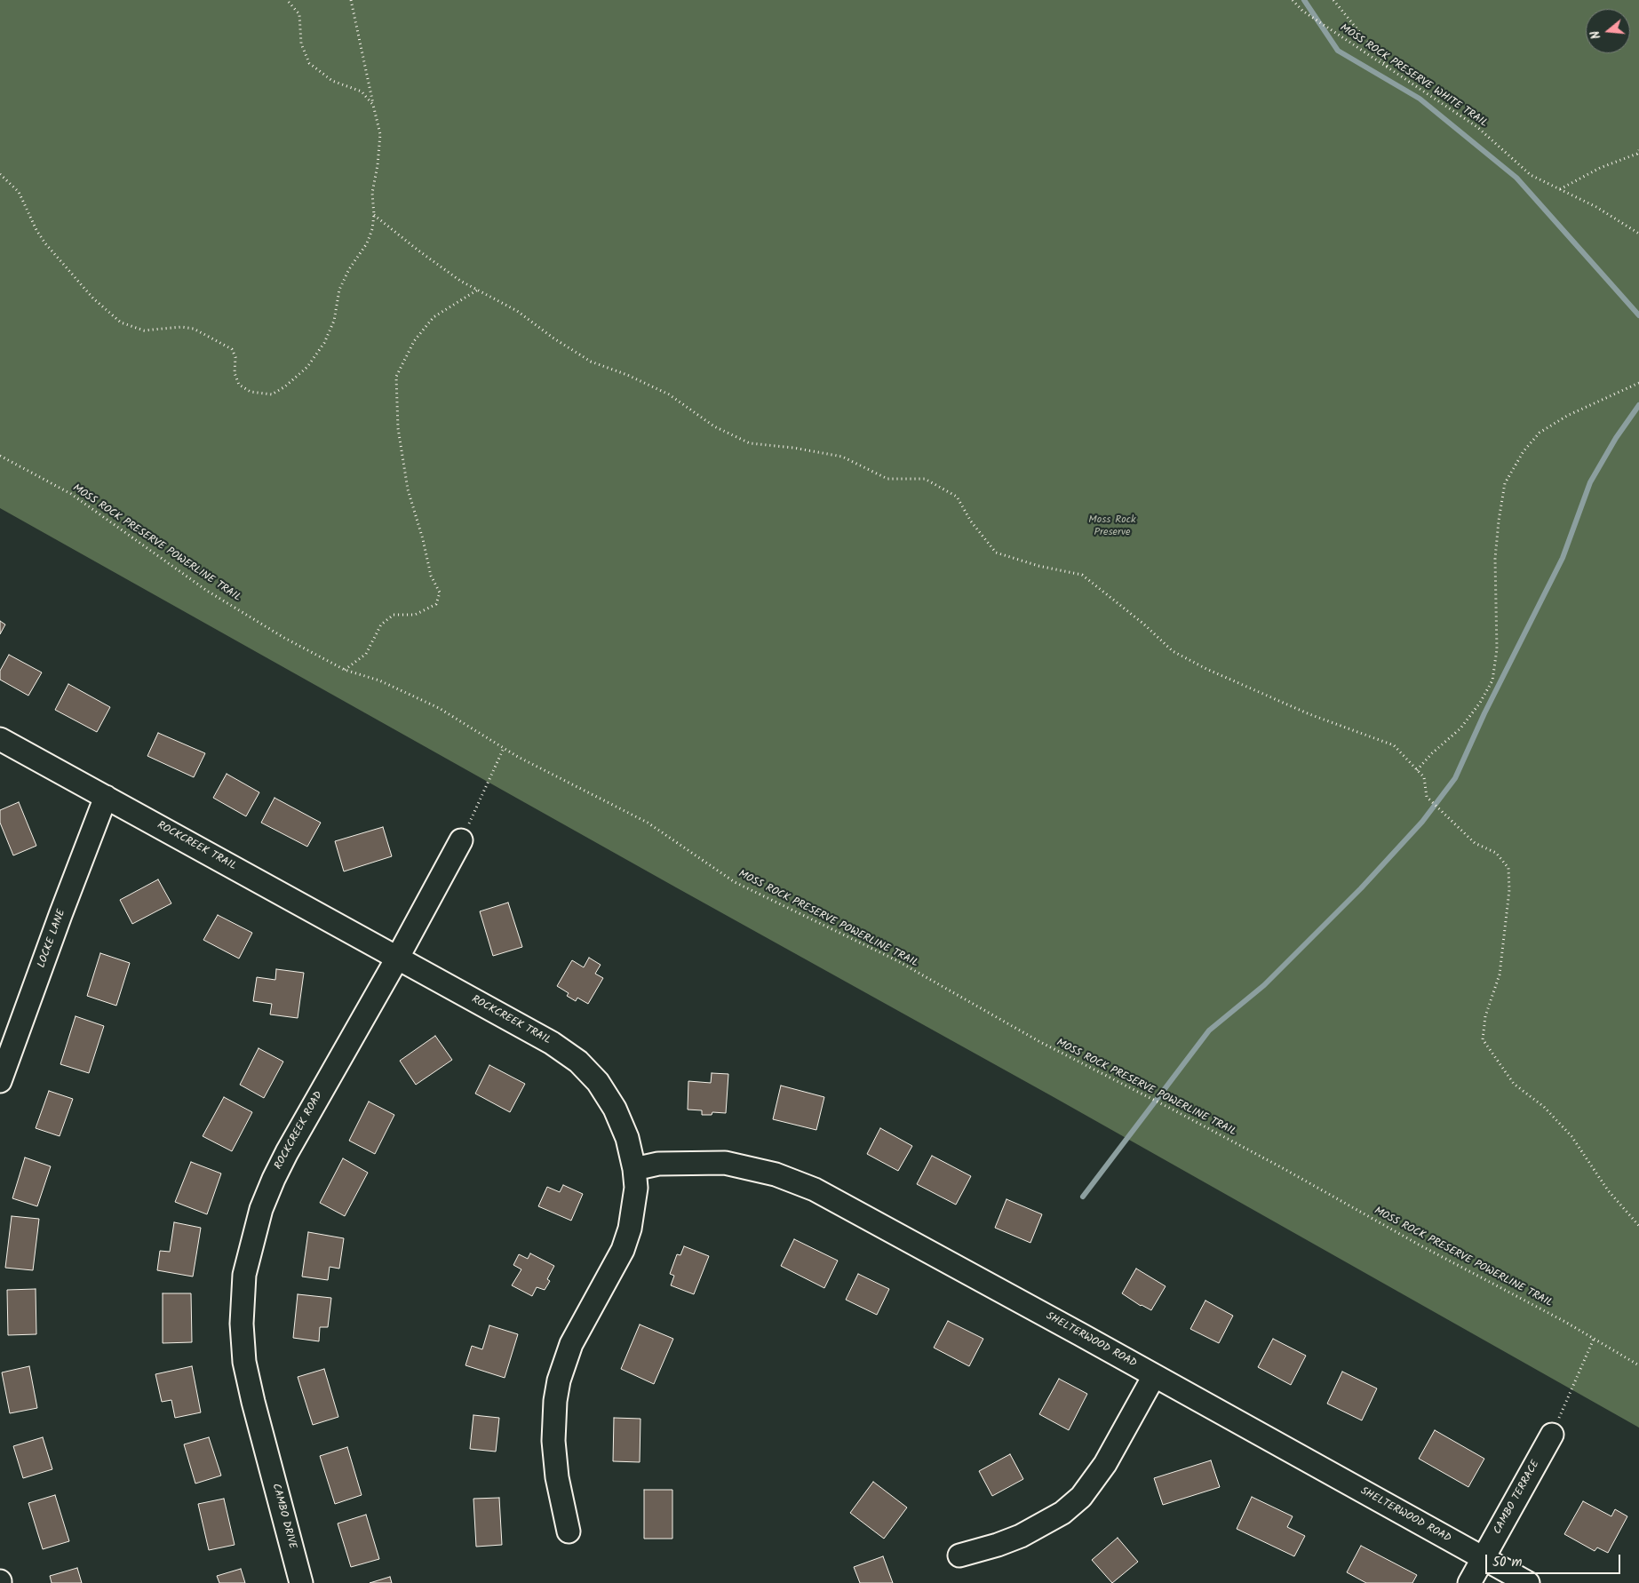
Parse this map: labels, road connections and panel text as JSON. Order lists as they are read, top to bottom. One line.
{"streets":{"street":["ROCKCREEK TRAIL","LOCKE LANE","ROCKCREEK ROAD","SHELTERWOOD ROAD","CAMBO TERRACE","CAMBO DRIVE"],"path":["MOSS ROCK PRESERVE WHITE TRAIL","MOSS ROCK PRESERVE POWERLINE TRAIL"]},"crossings":[["ROCKCREEK TRAIL","LOCKE LANE"],["ROCKCREEK TRAIL","ROCKCREEK ROAD"],["ROCKCREEK TRAIL","SHELTERWOOD ROAD"],["ROCKCREEK ROAD","CAMBO DRIVE"],["SHELTERWOOD ROAD","CAMBO TERRACE"]],"parks":["Moss Rock Preserve"],"scale_bar":"50 m","north":"left"}
